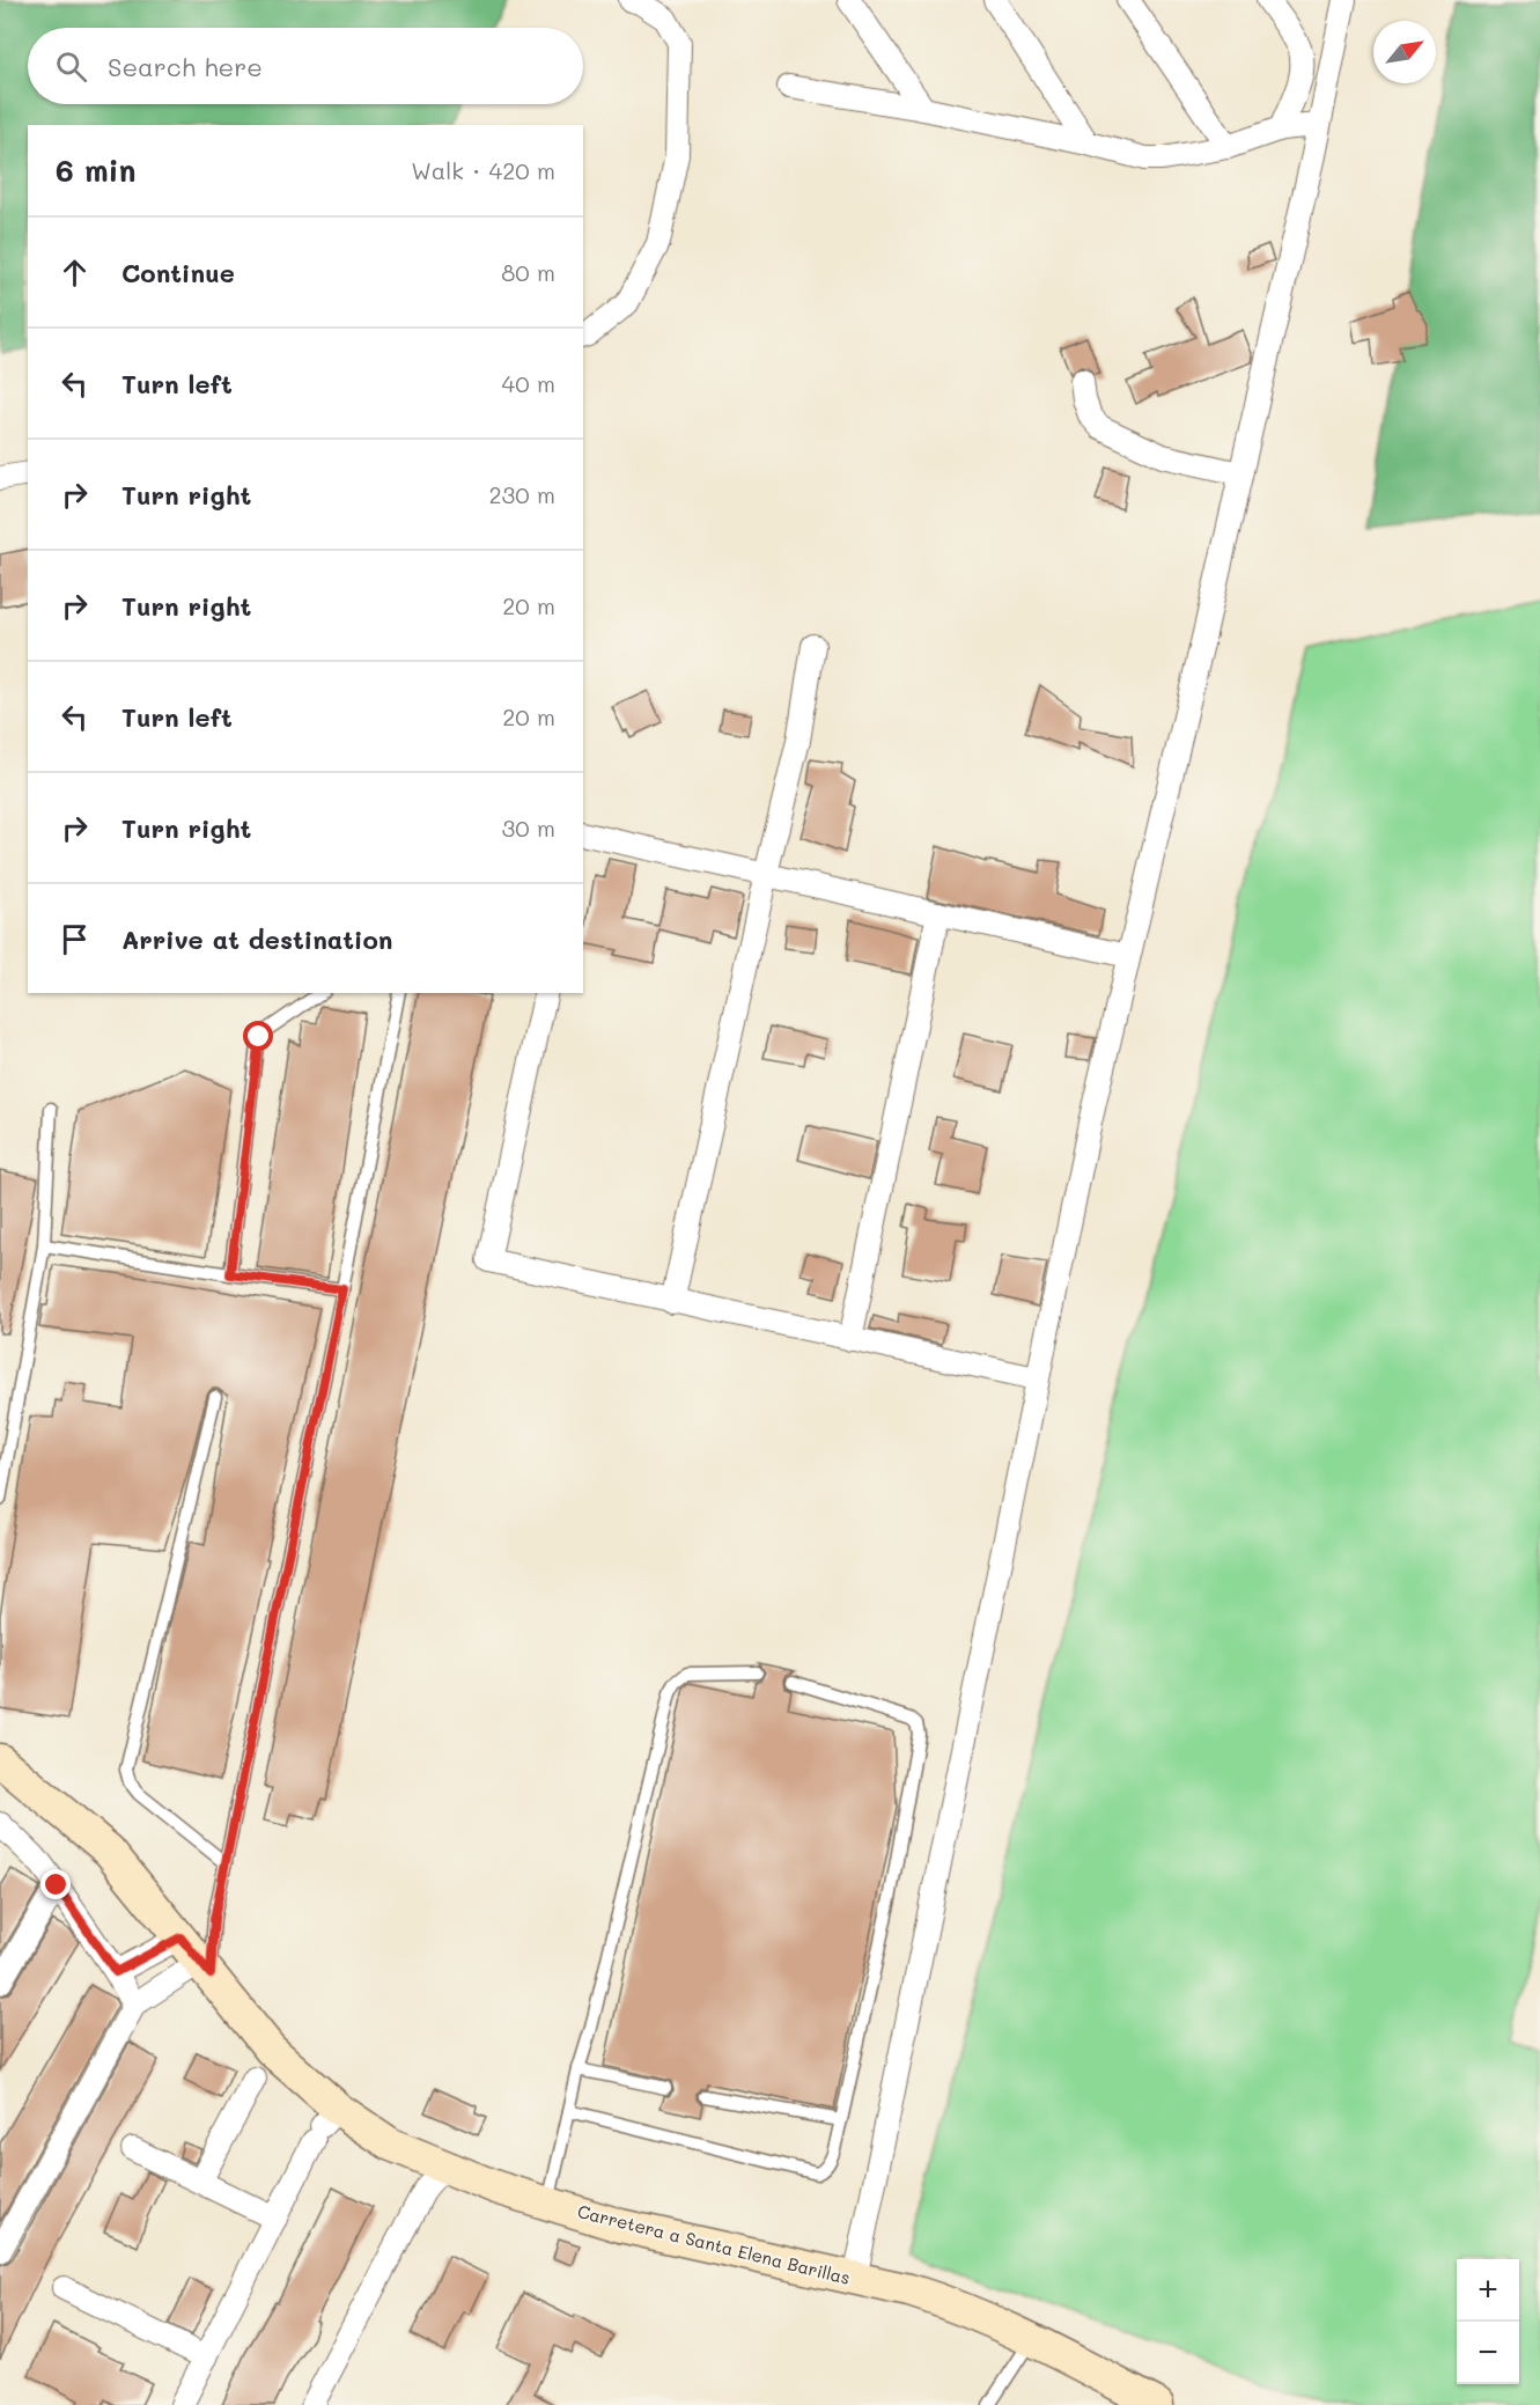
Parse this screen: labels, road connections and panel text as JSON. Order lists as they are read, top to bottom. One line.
{"streets":{"main road":["Carretera a Santa Elena Barillas"]},"north":"top right","page":{"search":"Search here","heading":["6 min","Walk · 420 m"],"list":[["Continue","80 m"],["Turn left","40 m"],["Turn right","230 m"],["Turn right","20 m"],["Turn left","20 m"],["Turn right","30 m"],"Arrive at destination"],"map_buttons":["+","−"]}}
